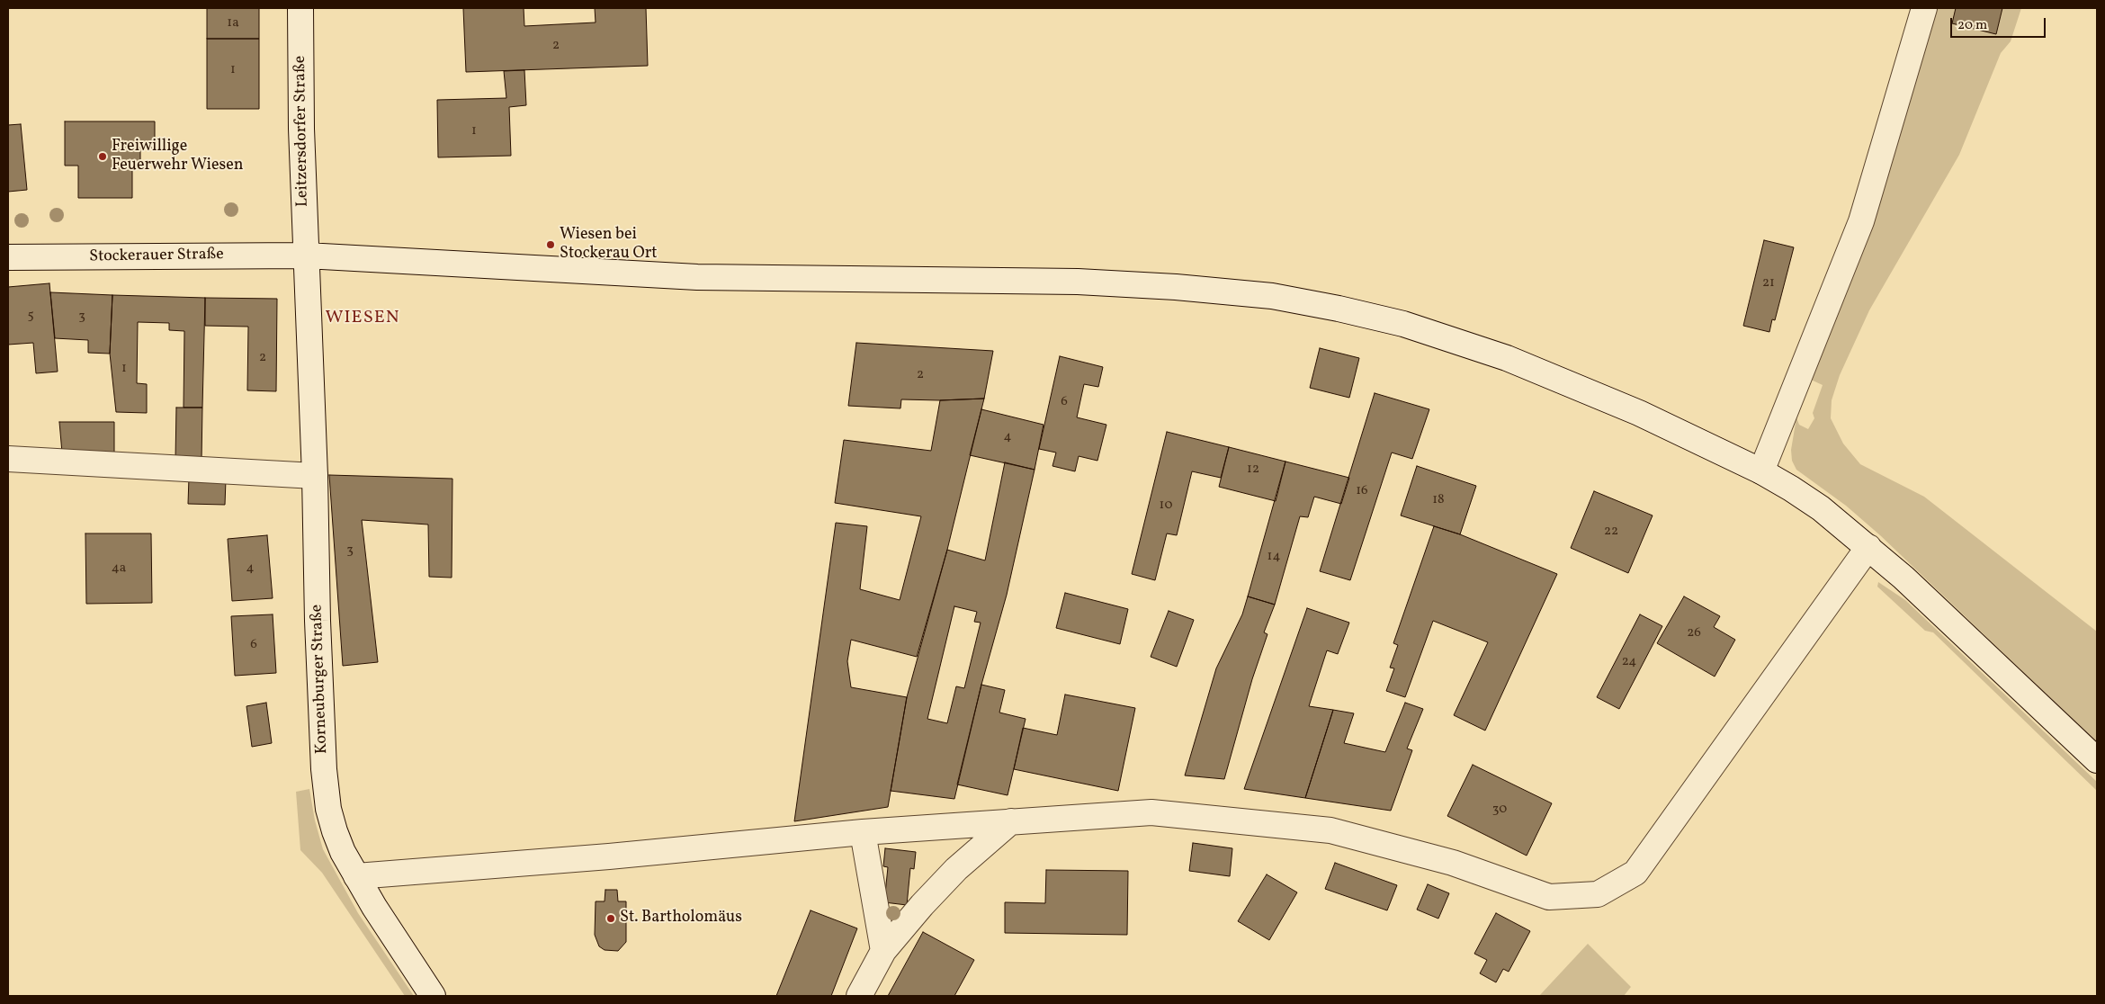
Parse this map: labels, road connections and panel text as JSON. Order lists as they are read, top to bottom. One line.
{"streets":{"street":["Leitzersdorfer Straße","Stockerauer Straße","Korneuburger Straße"]},"crossings":[["Leitzersdorfer Straße","Stockerauer Straße"],["Leitzersdorfer Straße","Korneuburger Straße"],["Stockerauer Straße","Korneuburger Straße"]],"districts":["WIESEN"],"places":["Freiwillige Feuerwehr Wiesen","Wiesen bei Stockerau Ort","St. Bartholomäus"],"house_numbers":["1a","2","1","1","21","5","3","2","1","2","6","4","12","16","18","10","22","3","14","4a","4","26","6","24","30"],"scale_bar":"20 m"}
